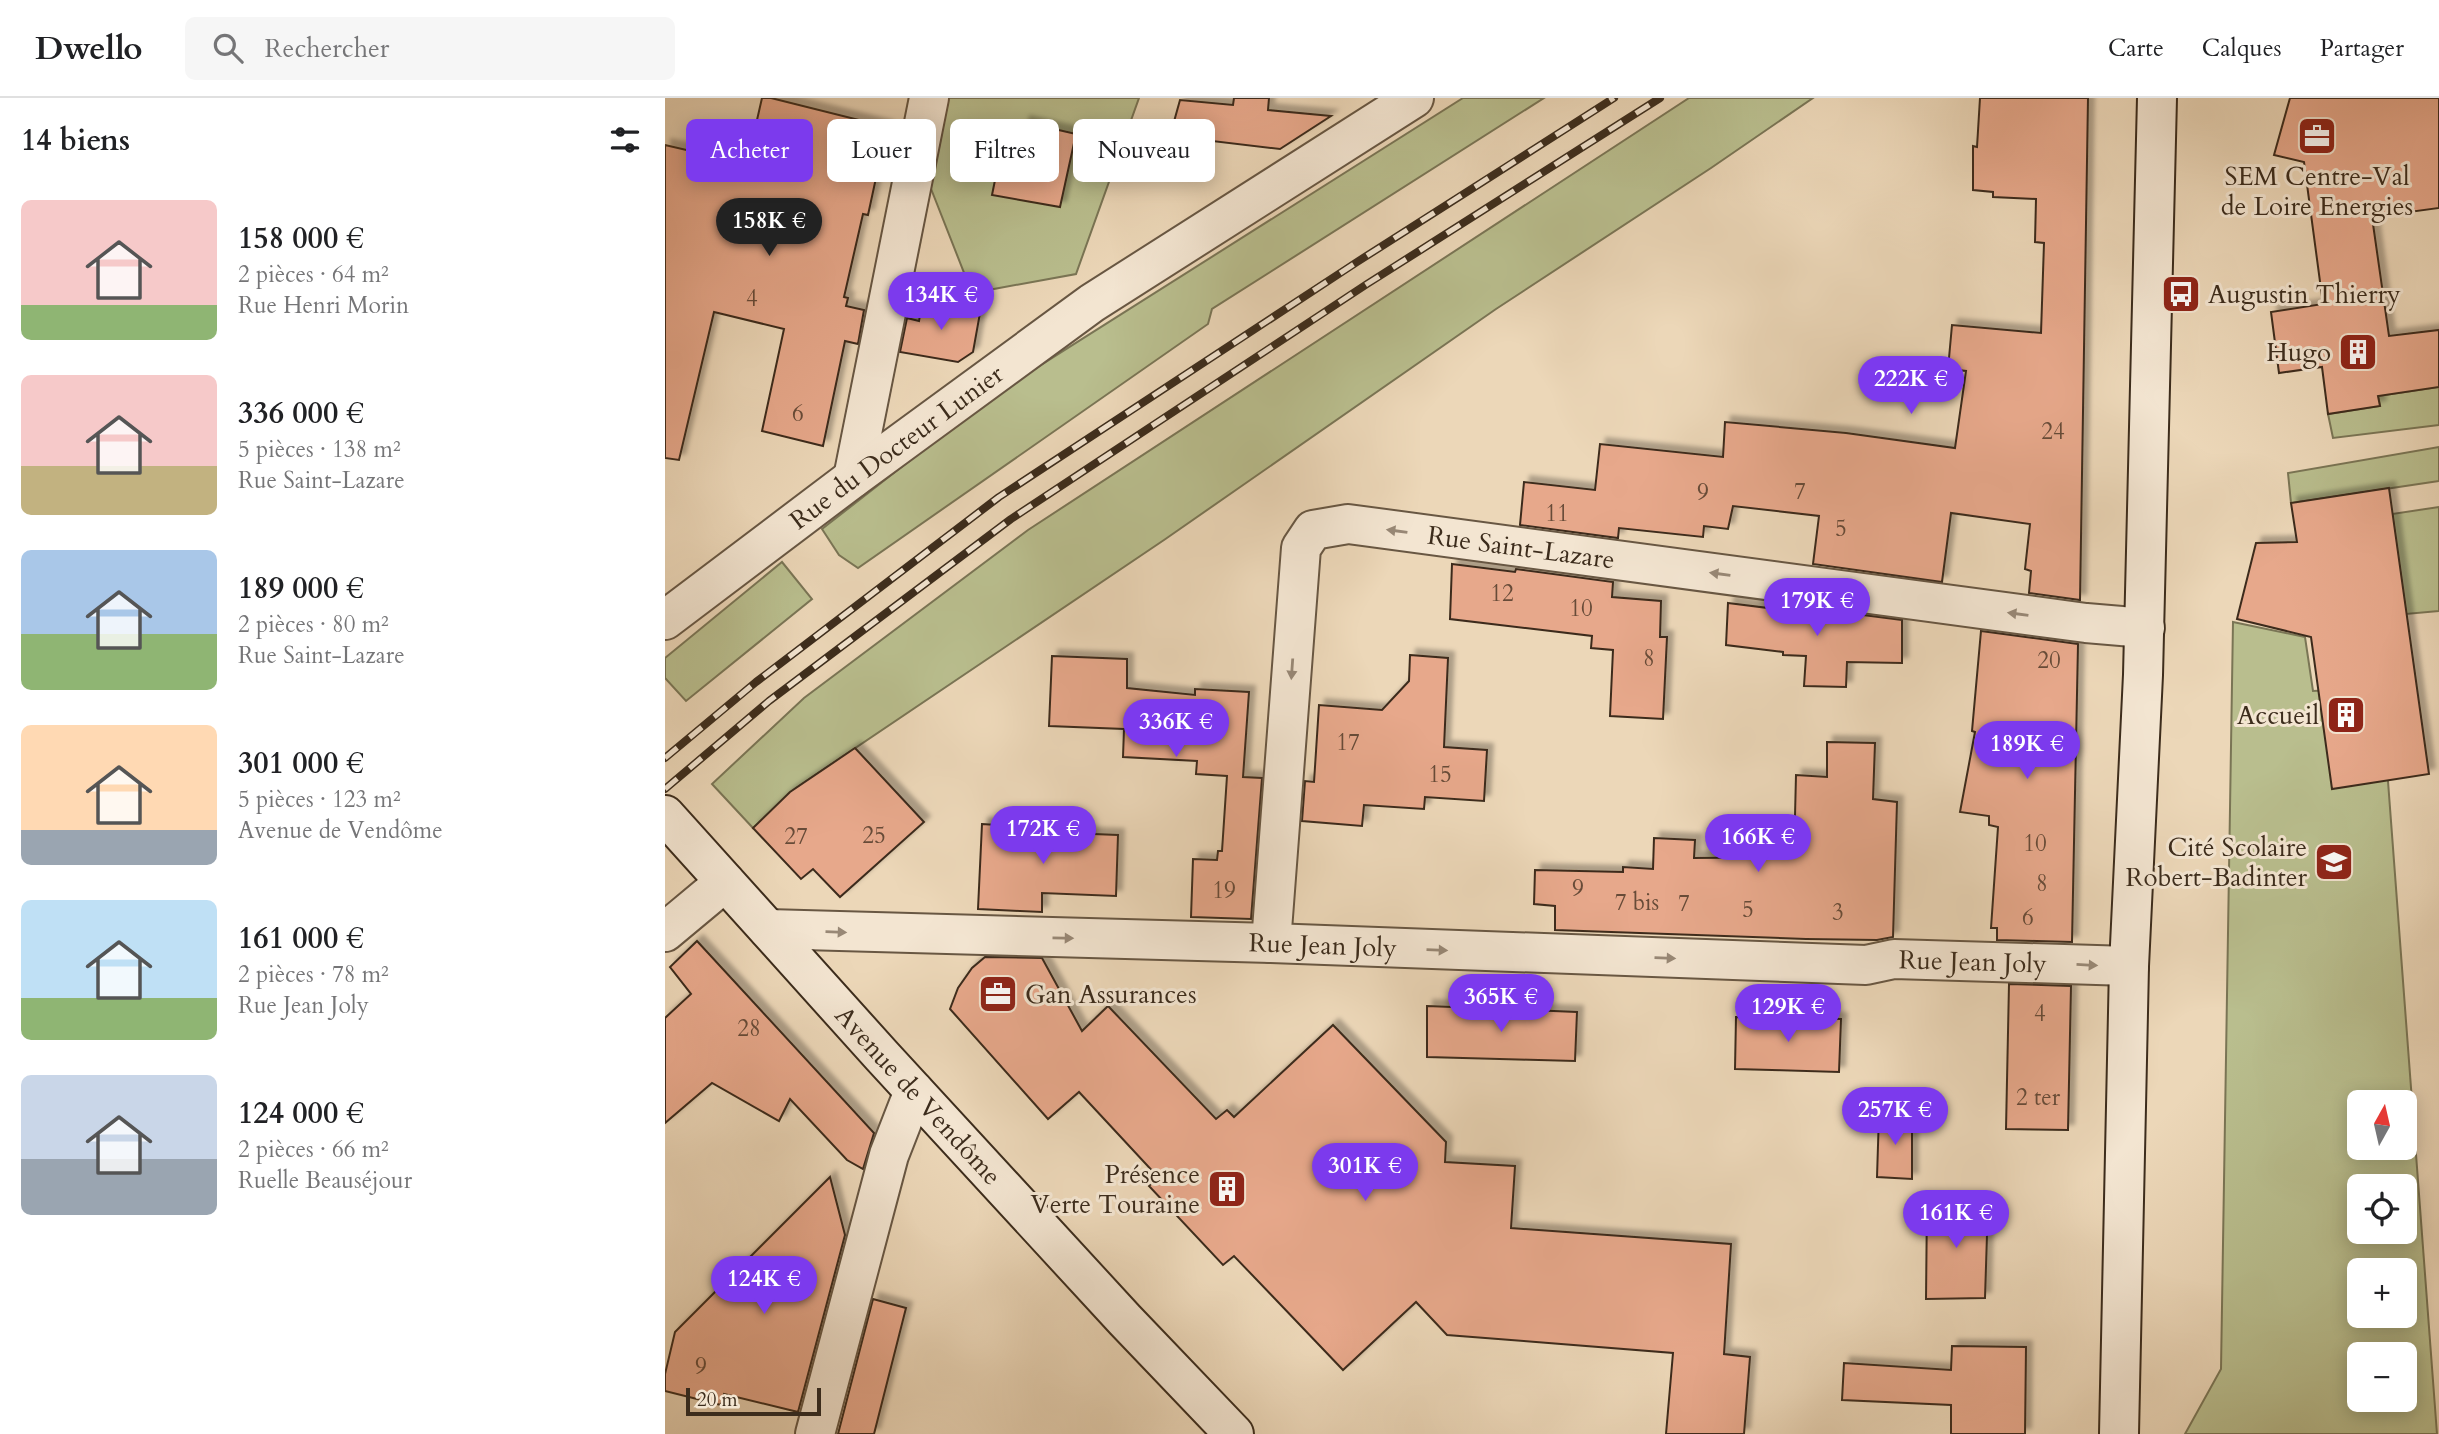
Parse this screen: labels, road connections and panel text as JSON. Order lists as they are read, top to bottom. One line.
{"streets":{"street":["Rue du Docteur Lunier","Rue Saint-Lazare","Rue Jean Joly","Avenue de Vendôme"]},"crossings":[["Rue Saint-Lazare","Rue Jean Joly"],["Rue Jean Joly","Avenue de Vendôme"]],"one_way":["Rue Jean Joly"],"places":{"office":["SEM Centre-Val de Loire Energies","Gan Assurances"],"bus stop":["Augustin Thierry"],"building":["Hugo","Accueil","Présence Verte Touraine"],"school or university":["Cité Scolaire Robert-Badinter"]},"house_numbers":["4","6","24","7","9","11","5","12","10","8","20","17","15","25","27","10","8","9","19","7 bis","7","5","3","6","4","28","2 ter","9"],"scale_bar":"20 m","north":"top","page":{"header":"Dwello","search":"Rechercher","nav":["Carte","Calques","Partager"],"heading":"14 biens","chip":["Acheter","Louer","Filtres","Nouveau"],"list":[{"name":"158 000 €","note":"2 pièces · 64 m² · Rue Henri Morin"},{"name":"336 000 €","note":"5 pièces · 138 m² · Rue Saint-Lazare"},{"name":"189 000 €","note":"2 pièces · 80 m² · Rue Saint-Lazare"},{"name":"301 000 €","note":"5 pièces · 123 m² · Avenue de Vendôme"},{"name":"161 000 €","note":"2 pièces · 78 m² · Rue Jean Joly"},{"name":"124 000 €","note":"2 pièces · 66 m² · Ruelle Beauséjour"}],"price":["158K €","134K €","222K €","179K €","336K €","189K €","172K €","166K €","365K €","129K €","257K €","301K €","161K €","124K €"],"map_buttons":["+","−"],"scale":"20 m"}}
